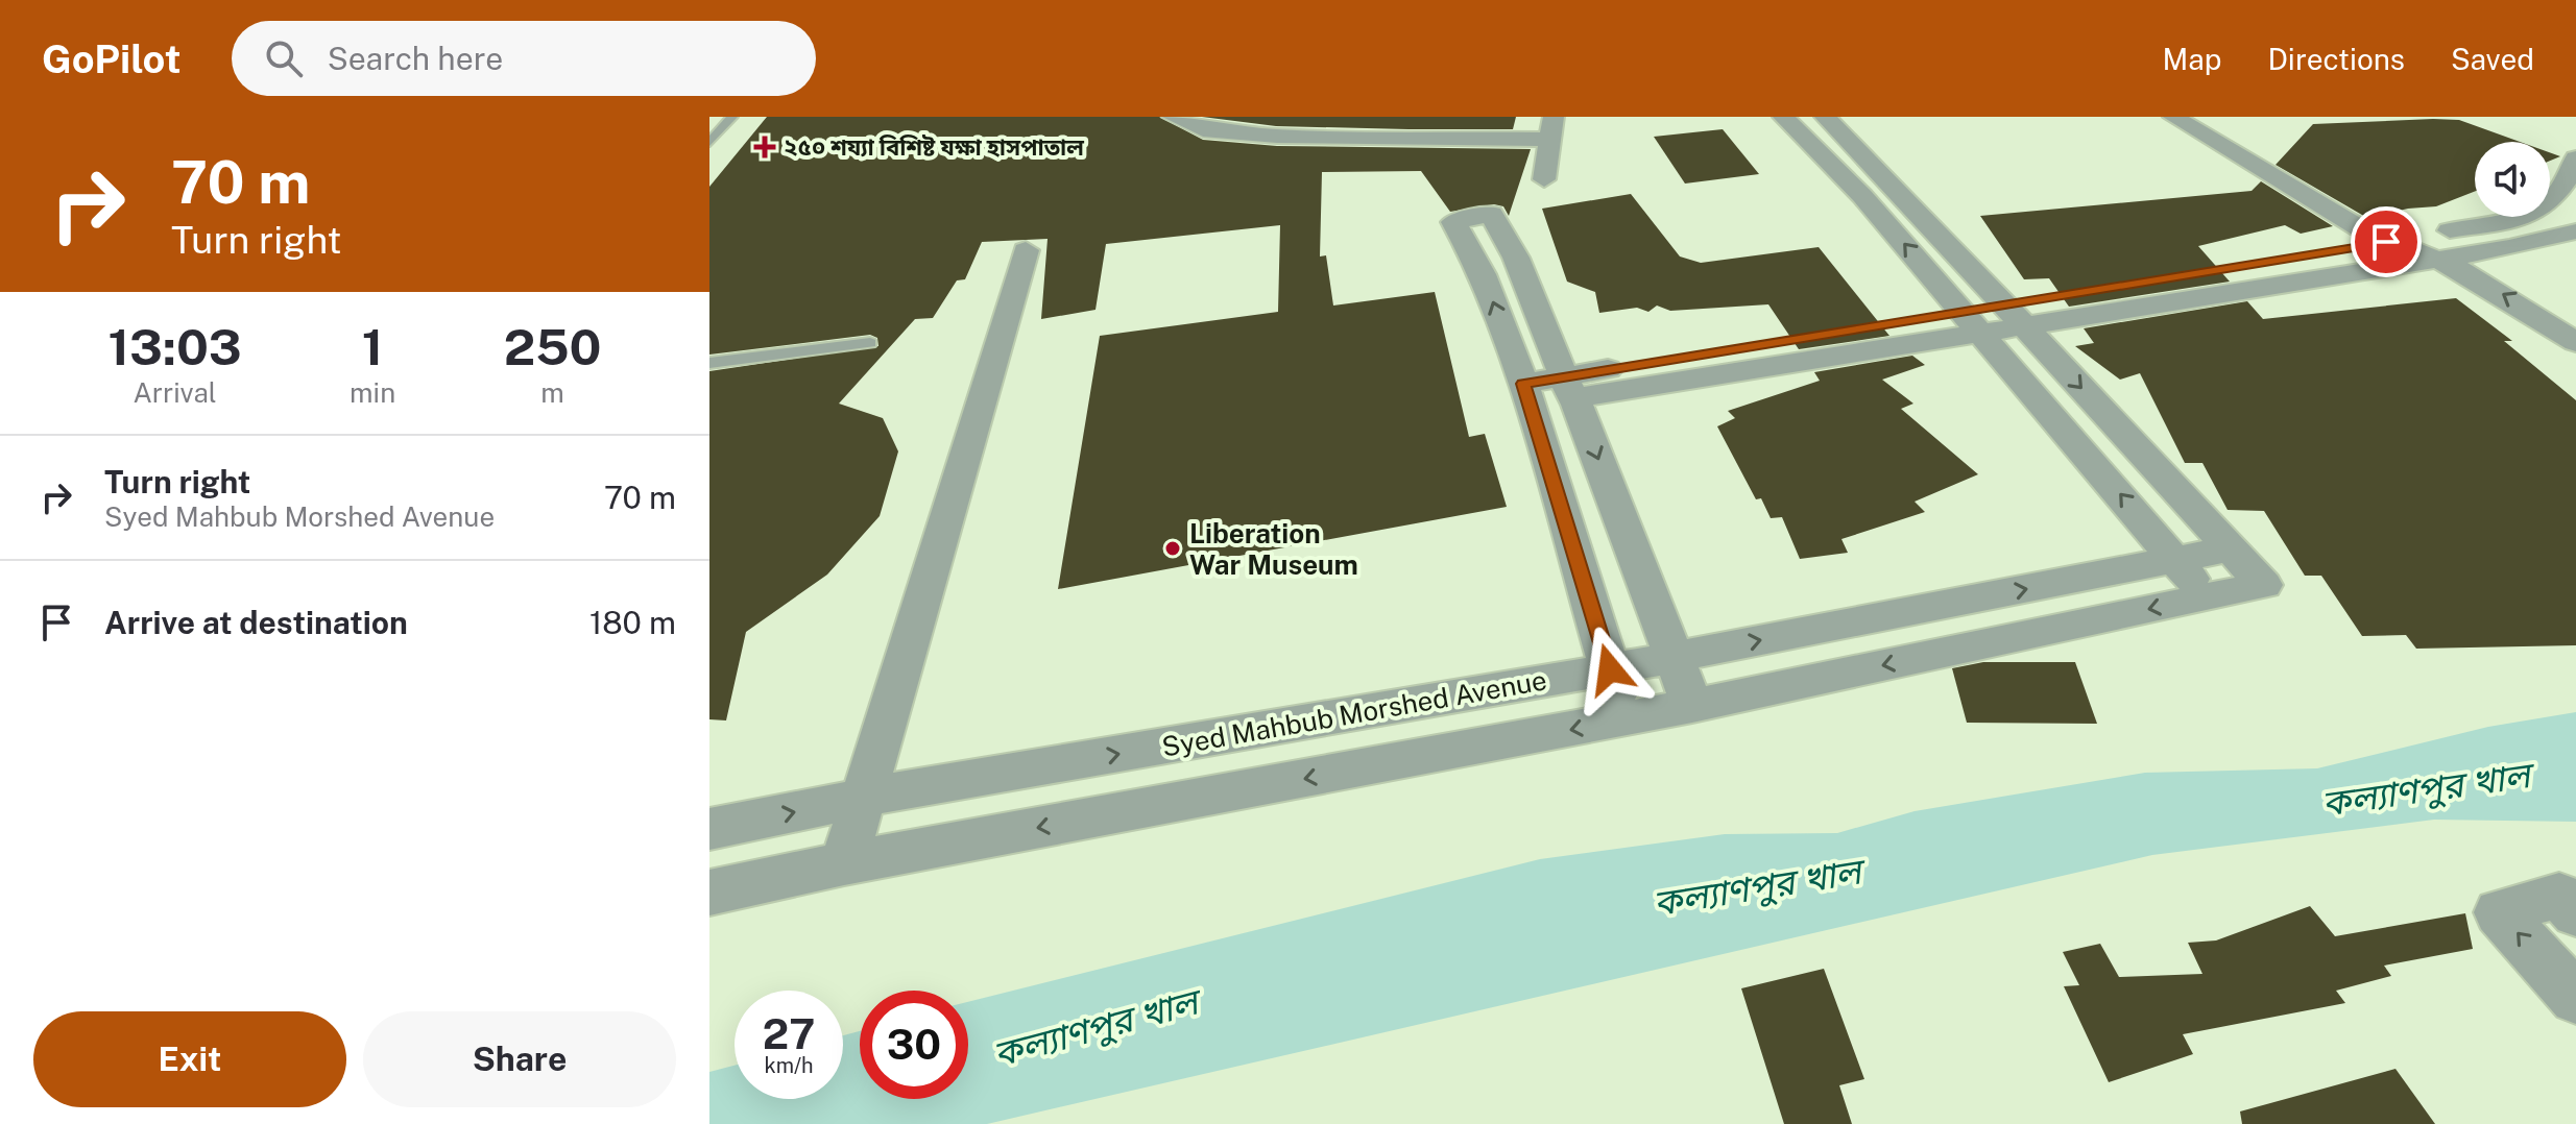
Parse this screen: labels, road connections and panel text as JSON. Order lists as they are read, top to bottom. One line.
{"streets":{"street":["Syed Mahbub Morshed Avenue"]},"water":["কল্যাণপুর খাল"],"places":{"health":["২৫০ শয্যা বিশিষ্ট যক্ষা হাসপাতাল"],"other":["Liberation War Museum"]},"page":{"header":"GoPilot","search":"Search here","nav":["Map","Directions","Saved"],"turn":["70 m","Turn right"],"eta":["13:03","Arrival","1","min","250","m"],"list":[{"name":"Turn right","note":"Syed Mahbub Morshed Avenue","value":"70 m"},{"name":"Arrive at destination","value":"180 m"}],"speed":"27 km/h","limit":"30","buttons":["Exit","Share"]}}
